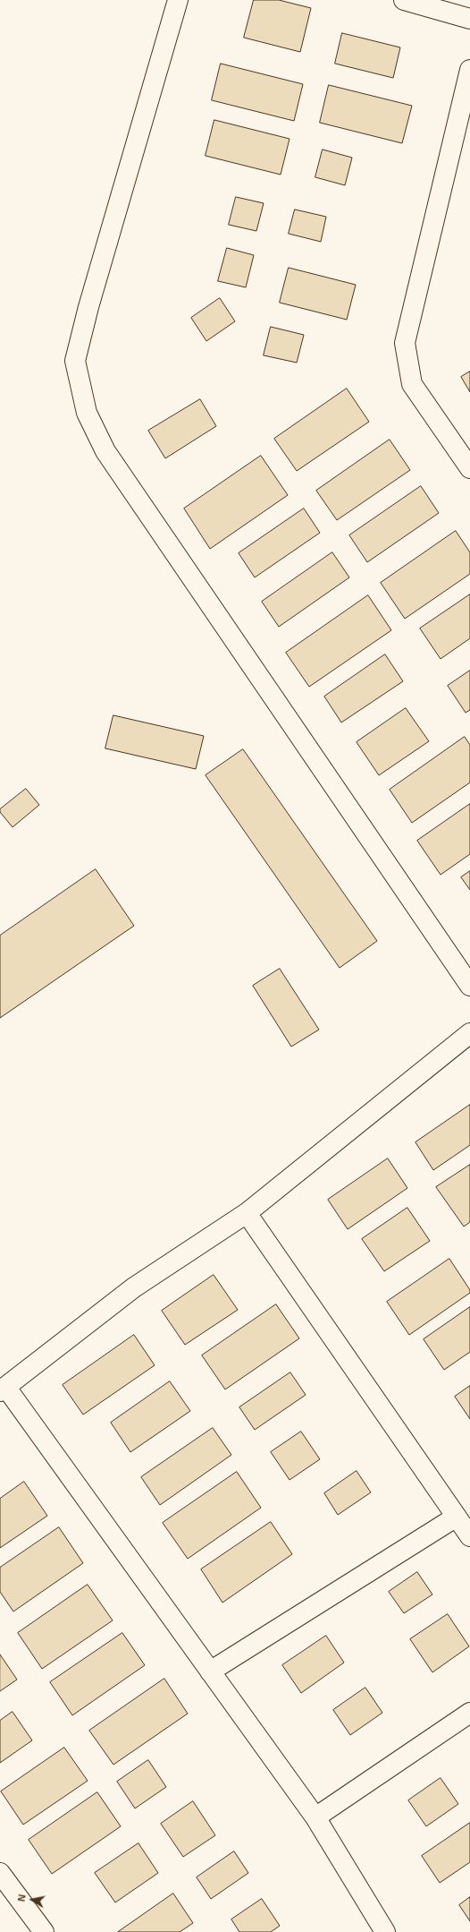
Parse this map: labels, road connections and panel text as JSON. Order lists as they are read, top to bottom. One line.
{"north":"left"}
